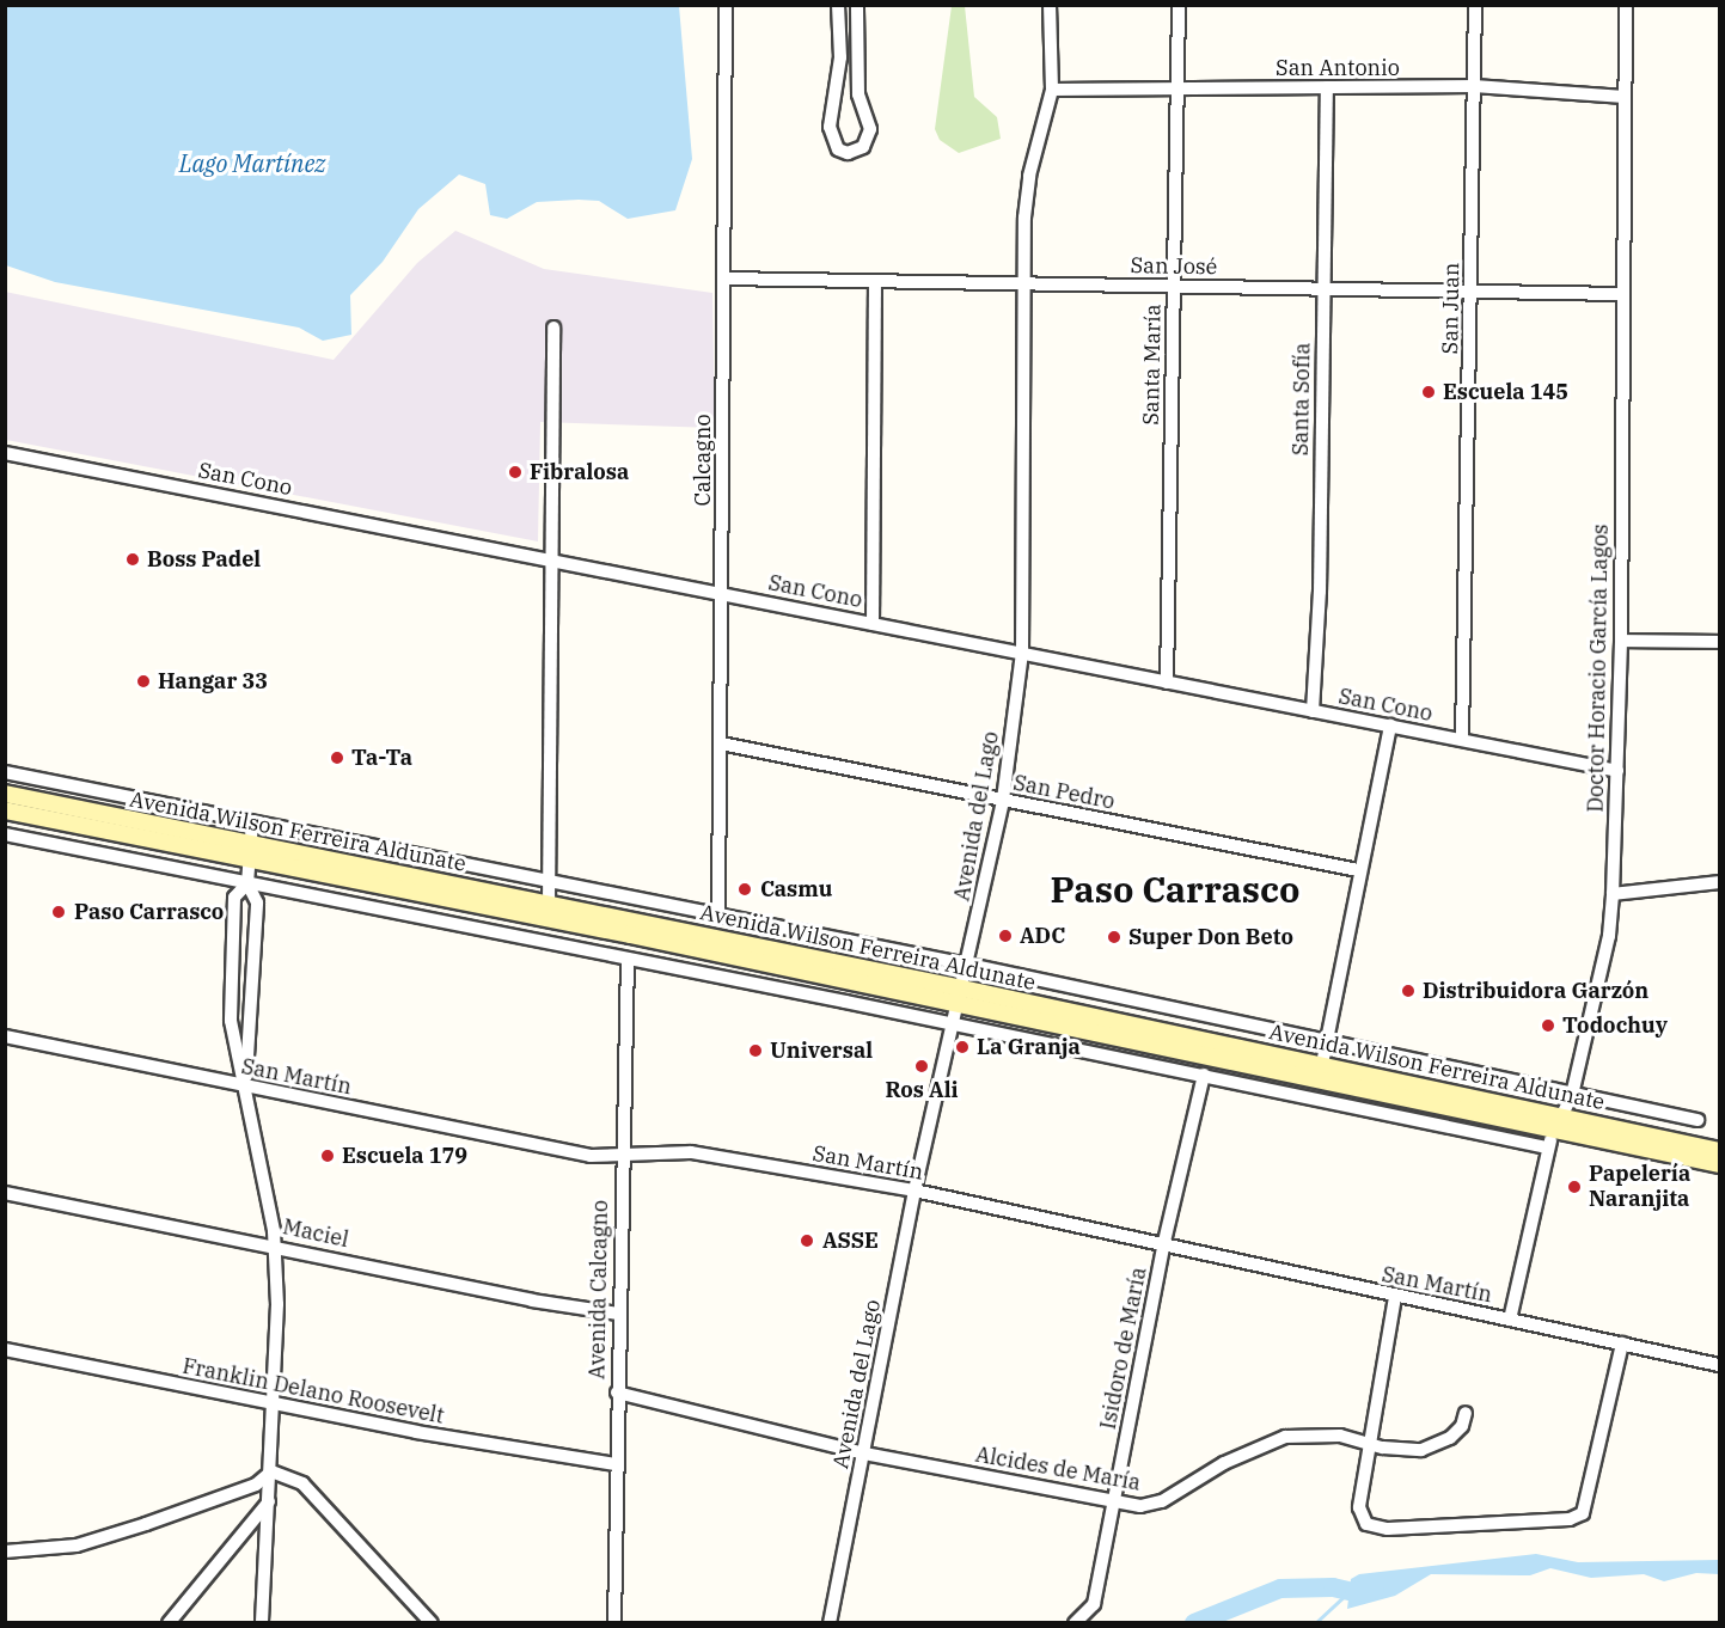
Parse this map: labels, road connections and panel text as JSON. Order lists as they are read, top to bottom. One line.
{"streets":{"main road":["Avenida Wilson Ferreira Aldunate"],"street":["San Antonio","San José","San Juan","Santa María","Santa Sofía","Calcagno","San Cono","Doctor Horacio García Lagos","San Pedro","Avenida del Lago","San Martín","Maciel","Avenida Calcagno","Isidoro de María","Franklin Delano Roosevelt","Alcides de María"]},"crossings":[["San Antonio","San Juan"],["San Antonio","Santa María"],["San Antonio","Santa Sofía"],["San Antonio","Doctor Horacio García Lagos"],["San Antonio","Avenida del Lago"],["San José","San Juan"],["San José","Santa María"],["San José","Santa Sofía"],["San José","Calcagno"],["San José","Doctor Horacio García Lagos"],["San José","Avenida del Lago"],["San Juan","San Cono"],["Santa María","San Cono"],["Santa Sofía","San Cono"],["Calcagno","San Cono"],["Calcagno","San Pedro"],["Calcagno","Avenida Wilson Ferreira Aldunate"],["San Cono","Doctor Horacio García Lagos"],["San Cono","Avenida del Lago"],["Doctor Horacio García Lagos","Avenida Wilson Ferreira Aldunate"],["Doctor Horacio García Lagos","San Martín"],["San Pedro","Avenida del Lago"],["Avenida del Lago","Avenida Wilson Ferreira Aldunate"],["Avenida del Lago","San Martín"],["Avenida del Lago","Alcides de María"],["San Martín","Avenida Calcagno"],["San Martín","Isidoro de María"],["Maciel","Avenida Calcagno"],["Avenida Calcagno","Franklin Delano Roosevelt"],["Avenida Calcagno","Alcides de María"],["Isidoro de María","Alcides de María"]],"districts":["Paso Carrasco"],"water":["Lago Martínez"],"places":["Escuela 145","Fibralosa","Boss Padel","Hangar 33","Ta-Ta","Casmu","Paso Carrasco","ADC","Super Don Beto","Distribuidora Garzón","Todochuy","La Granja","Universal","Ros Ali","Escuela 179","Papelería Naranjita","ASSE"]}
